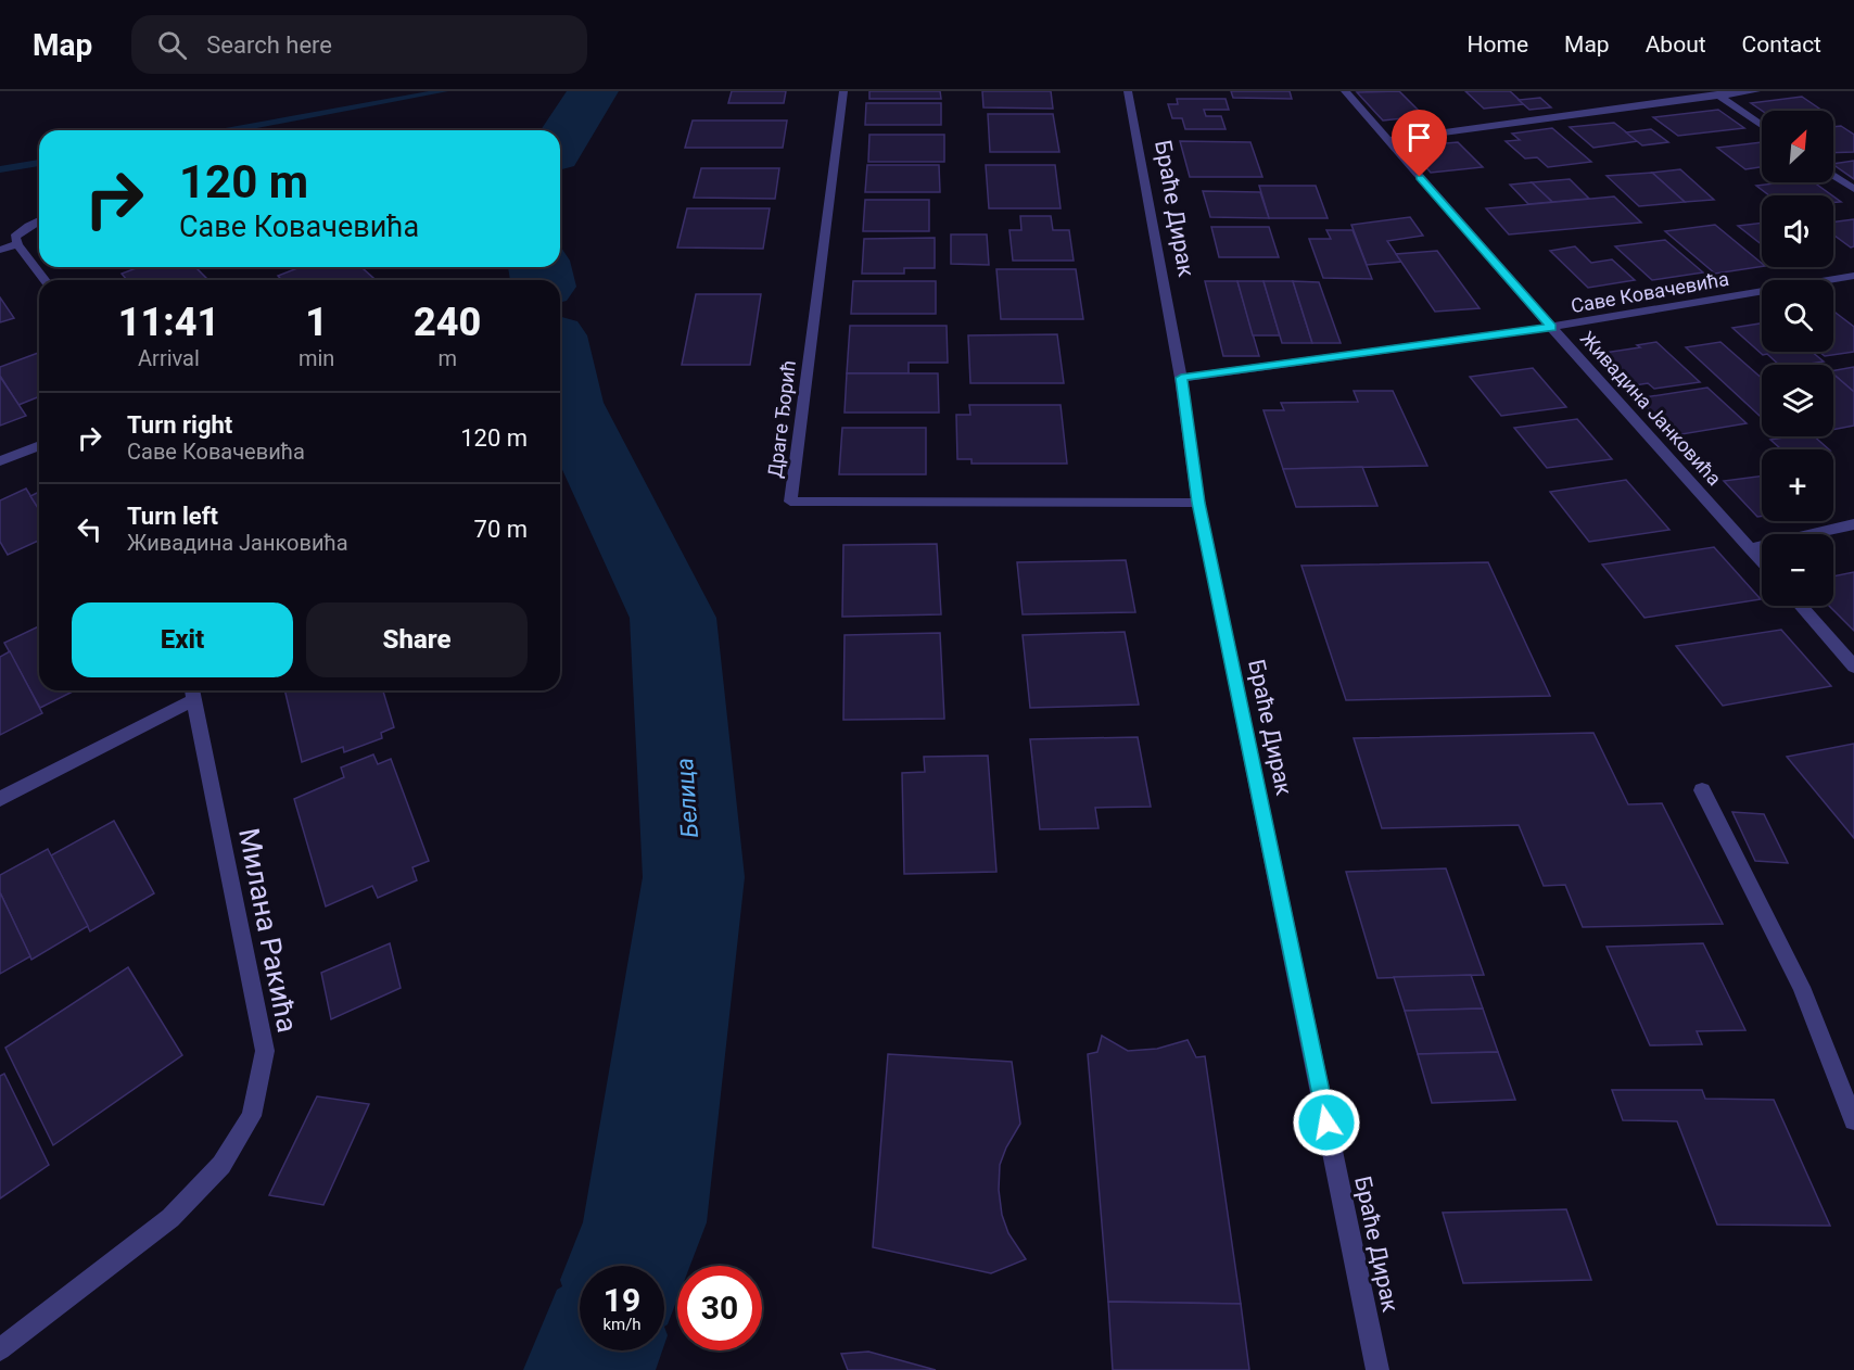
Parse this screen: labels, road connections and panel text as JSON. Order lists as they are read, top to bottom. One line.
{"streets":{"street":["Браће Дирак","Саве Ковачевића","Живадина Јанковића","Драге Ђорић","Милана Ракића"]},"crossings":[["Браће Дирак","Саве Ковачевића"],["Браће Дирак","Драге Ђорић"],["Саве Ковачевића","Живадина Јанковића"]],"water":["Белица"],"north":"top right","page":{"header":"Map","search":"Search here","nav":["Home","Map","About","Contact"],"map_buttons":["+","−"],"turn":["120 m","Саве Ковачевића"],"eta":["11:41","Arrival","1","min","240","m"],"list":[{"name":"Turn right","note":"Саве Ковачевића","value":"120 m"},{"name":"Turn left","note":"Живадина Јанковића","value":"70 m"}],"buttons":["Exit","Share"],"speed":"19 km/h","limit":"30"}}
